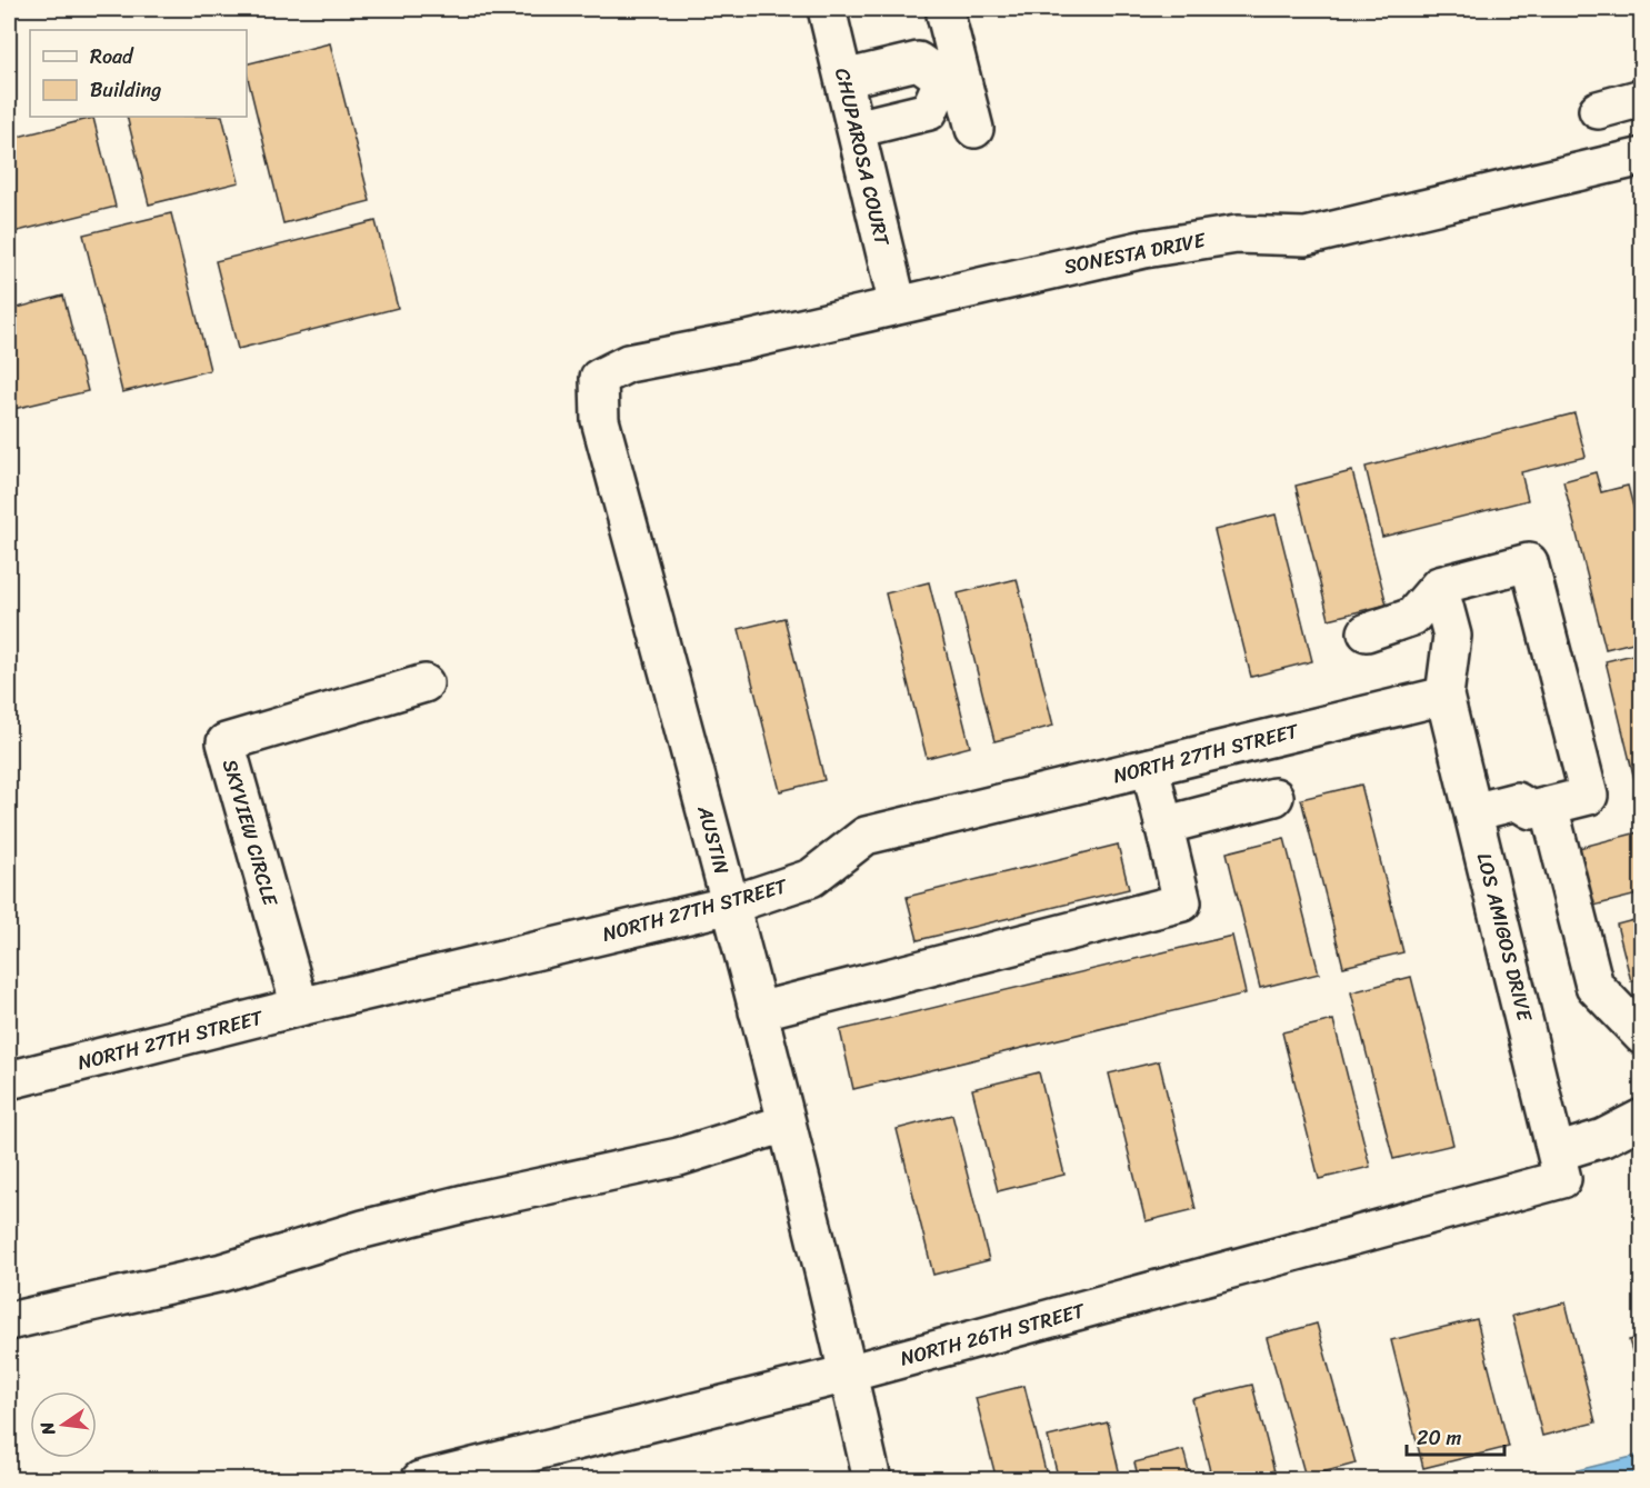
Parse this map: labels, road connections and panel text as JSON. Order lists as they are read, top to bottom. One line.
{"streets":{"street":["CHUPAROSA COURT","SONESTA DRIVE","NORTH 27TH STREET","SKYVIEW CIRCLE","AUSTIN","LOS AMIGOS DRIVE","NORTH 26TH STREET"]},"crossings":[["CHUPAROSA COURT","SONESTA DRIVE"],["SONESTA DRIVE","AUSTIN"],["NORTH 27TH STREET","SKYVIEW CIRCLE"],["NORTH 27TH STREET","AUSTIN"],["NORTH 27TH STREET","LOS AMIGOS DRIVE"],["AUSTIN","NORTH 26TH STREET"],["LOS AMIGOS DRIVE","NORTH 26TH STREET"]],"legend":["Road","Building"],"scale_bar":"20 m","north":"left"}
